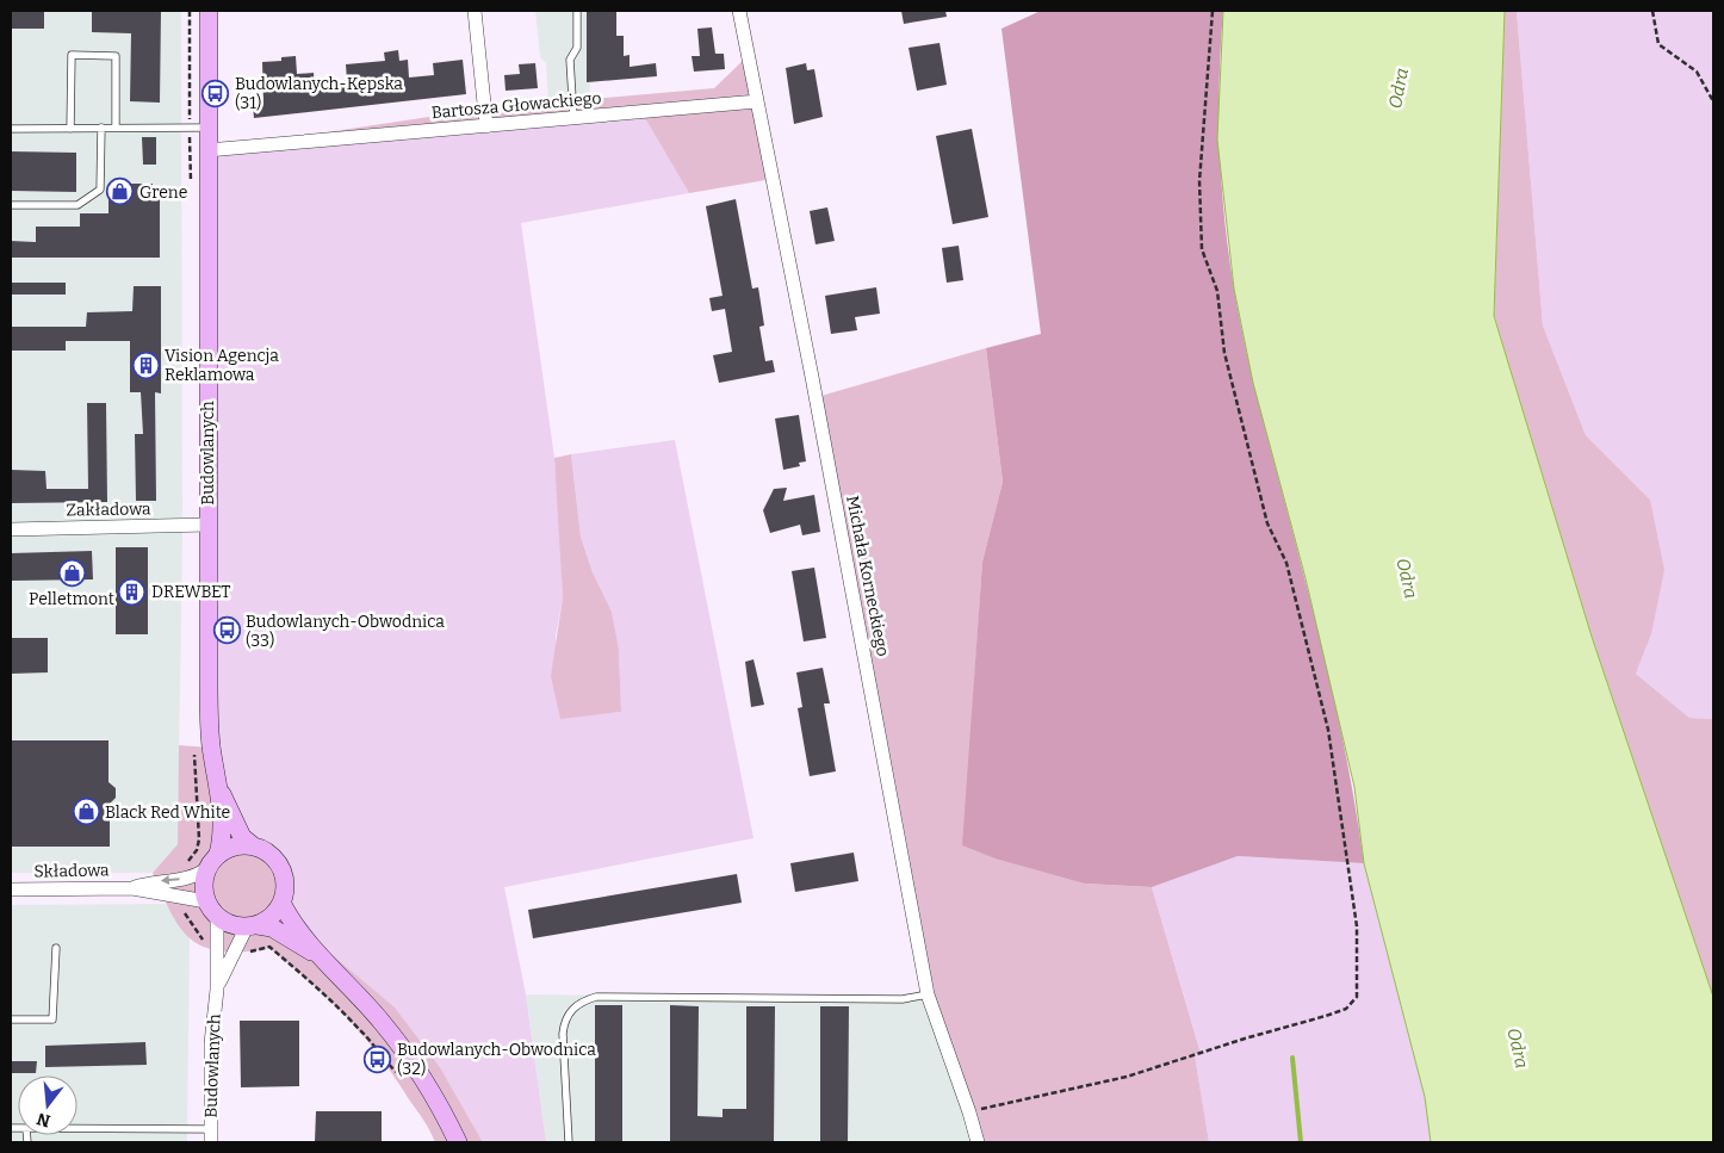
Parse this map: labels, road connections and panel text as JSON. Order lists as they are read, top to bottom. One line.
{"streets":{"main road":["Budowlanych"],"street":["Bartosza Głowackiego","Zakładowa","Michała Korneckiego","Składowa"]},"crossings":[["Bartosza Głowackiego","Budowlanych"],["Bartosza Głowackiego","Michała Korneckiego"],["Budowlanych","Zakładowa"],["Budowlanych","Składowa"]],"water":["Odra"],"places":{"bus stop":["Budowlanych-Kępska (31)","Budowlanych-Obwodnica (33)","Budowlanych-Obwodnica (32)"],"shop":["Grene","Pelletmont","Black Red White"],"building":["Vision Agencja Reklamowa","DREWBET"]},"north":"bottom"}
